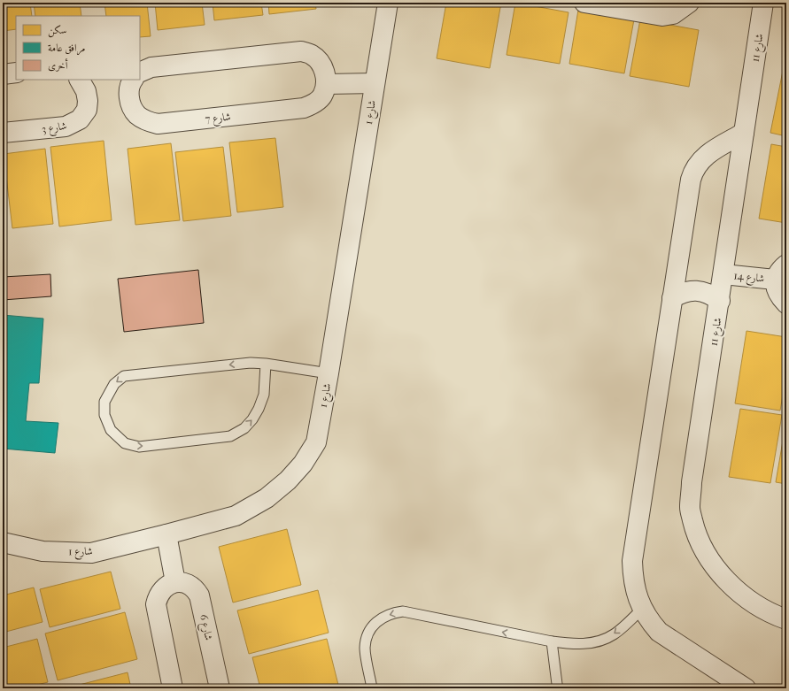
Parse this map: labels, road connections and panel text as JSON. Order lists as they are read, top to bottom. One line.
{"streets":{"street":["شارع 11","شارع 1","شارع 7","شارع 3","شارع 14","شارع 6"]},"crossings":[["شارع 11","شارع 14"]],"legend":["سكن","مرافق عامة","أخرى"]}
